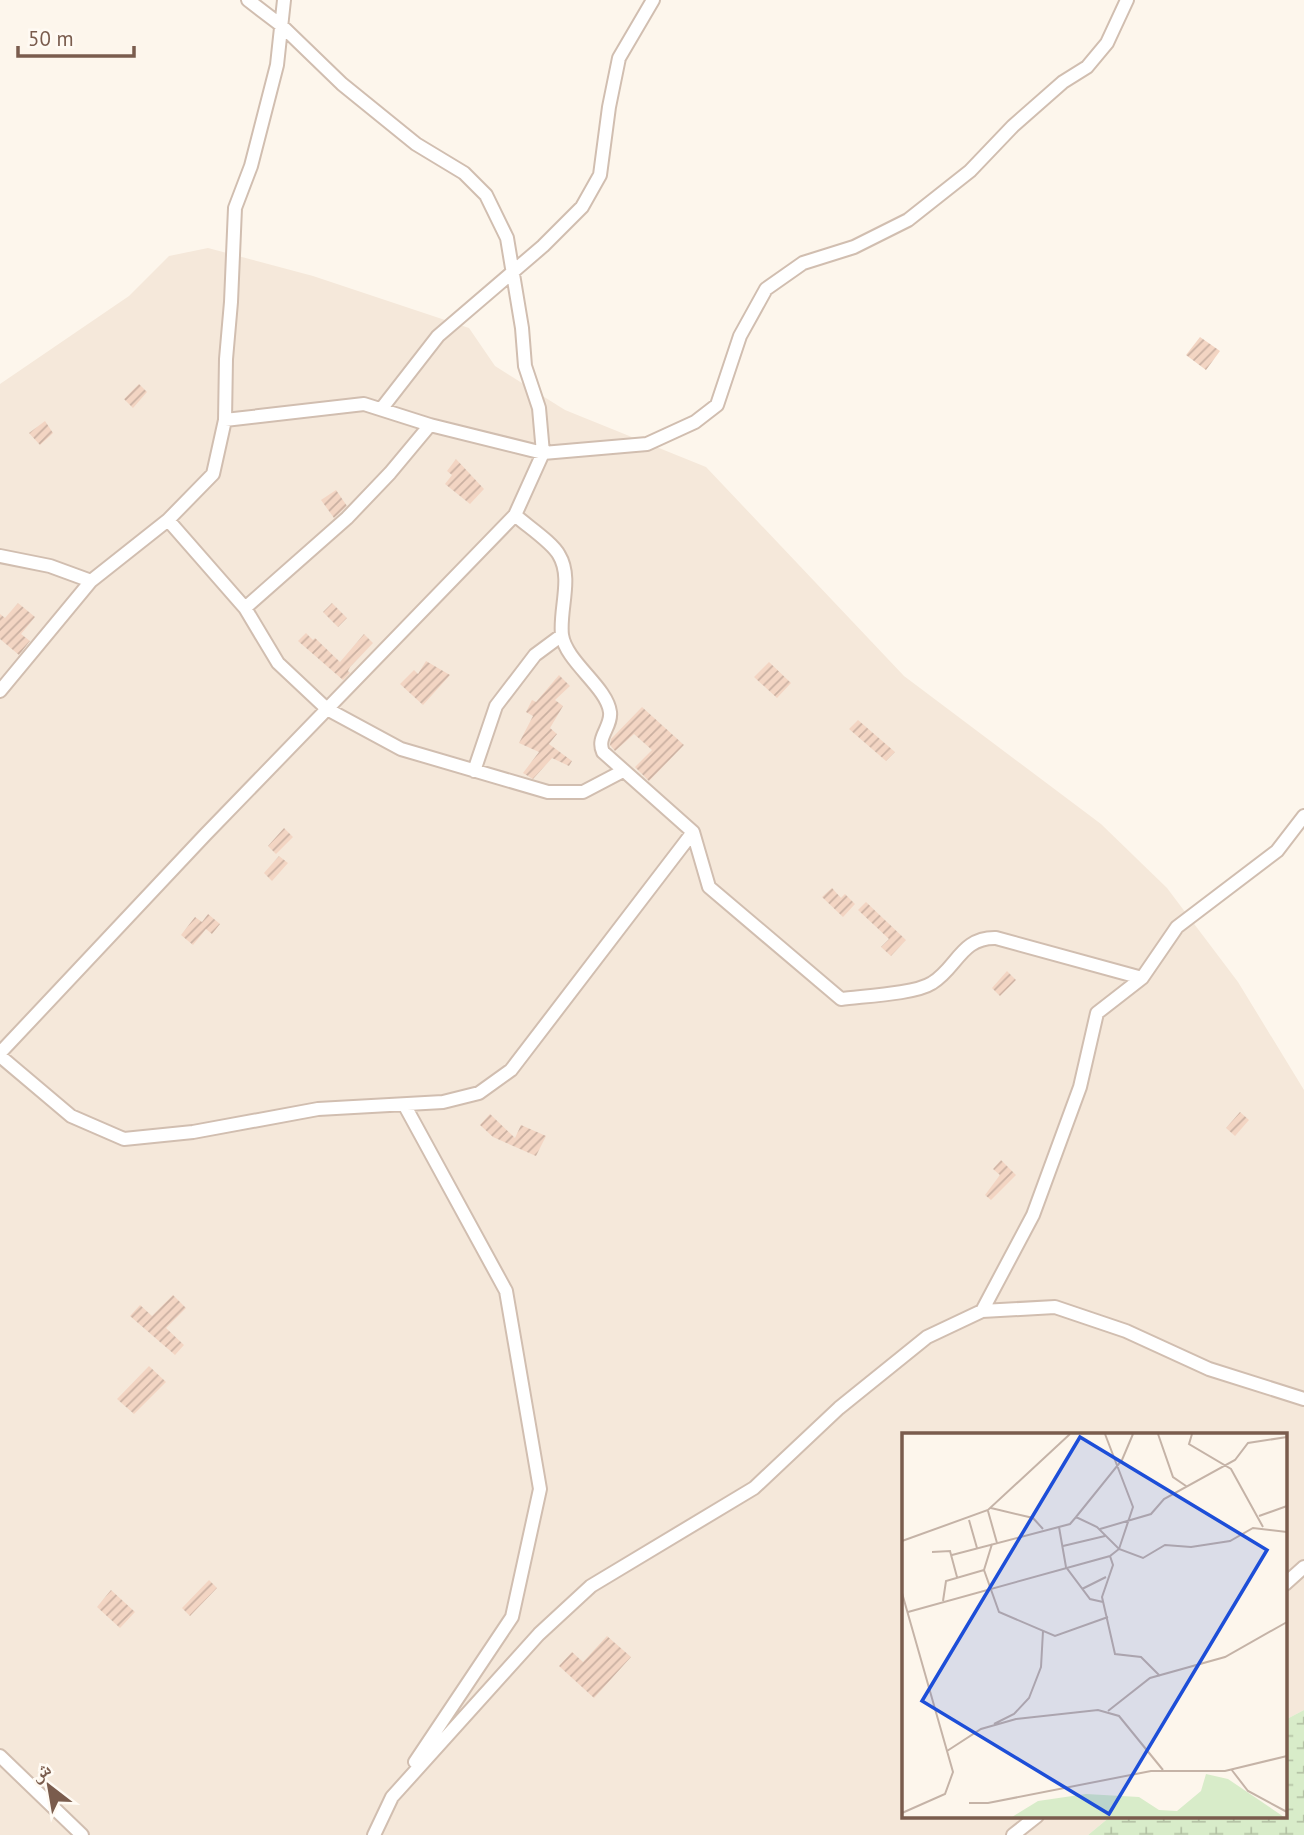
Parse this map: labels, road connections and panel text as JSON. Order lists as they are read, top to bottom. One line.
{"scale_bar":"50 m","north":"top left"}
